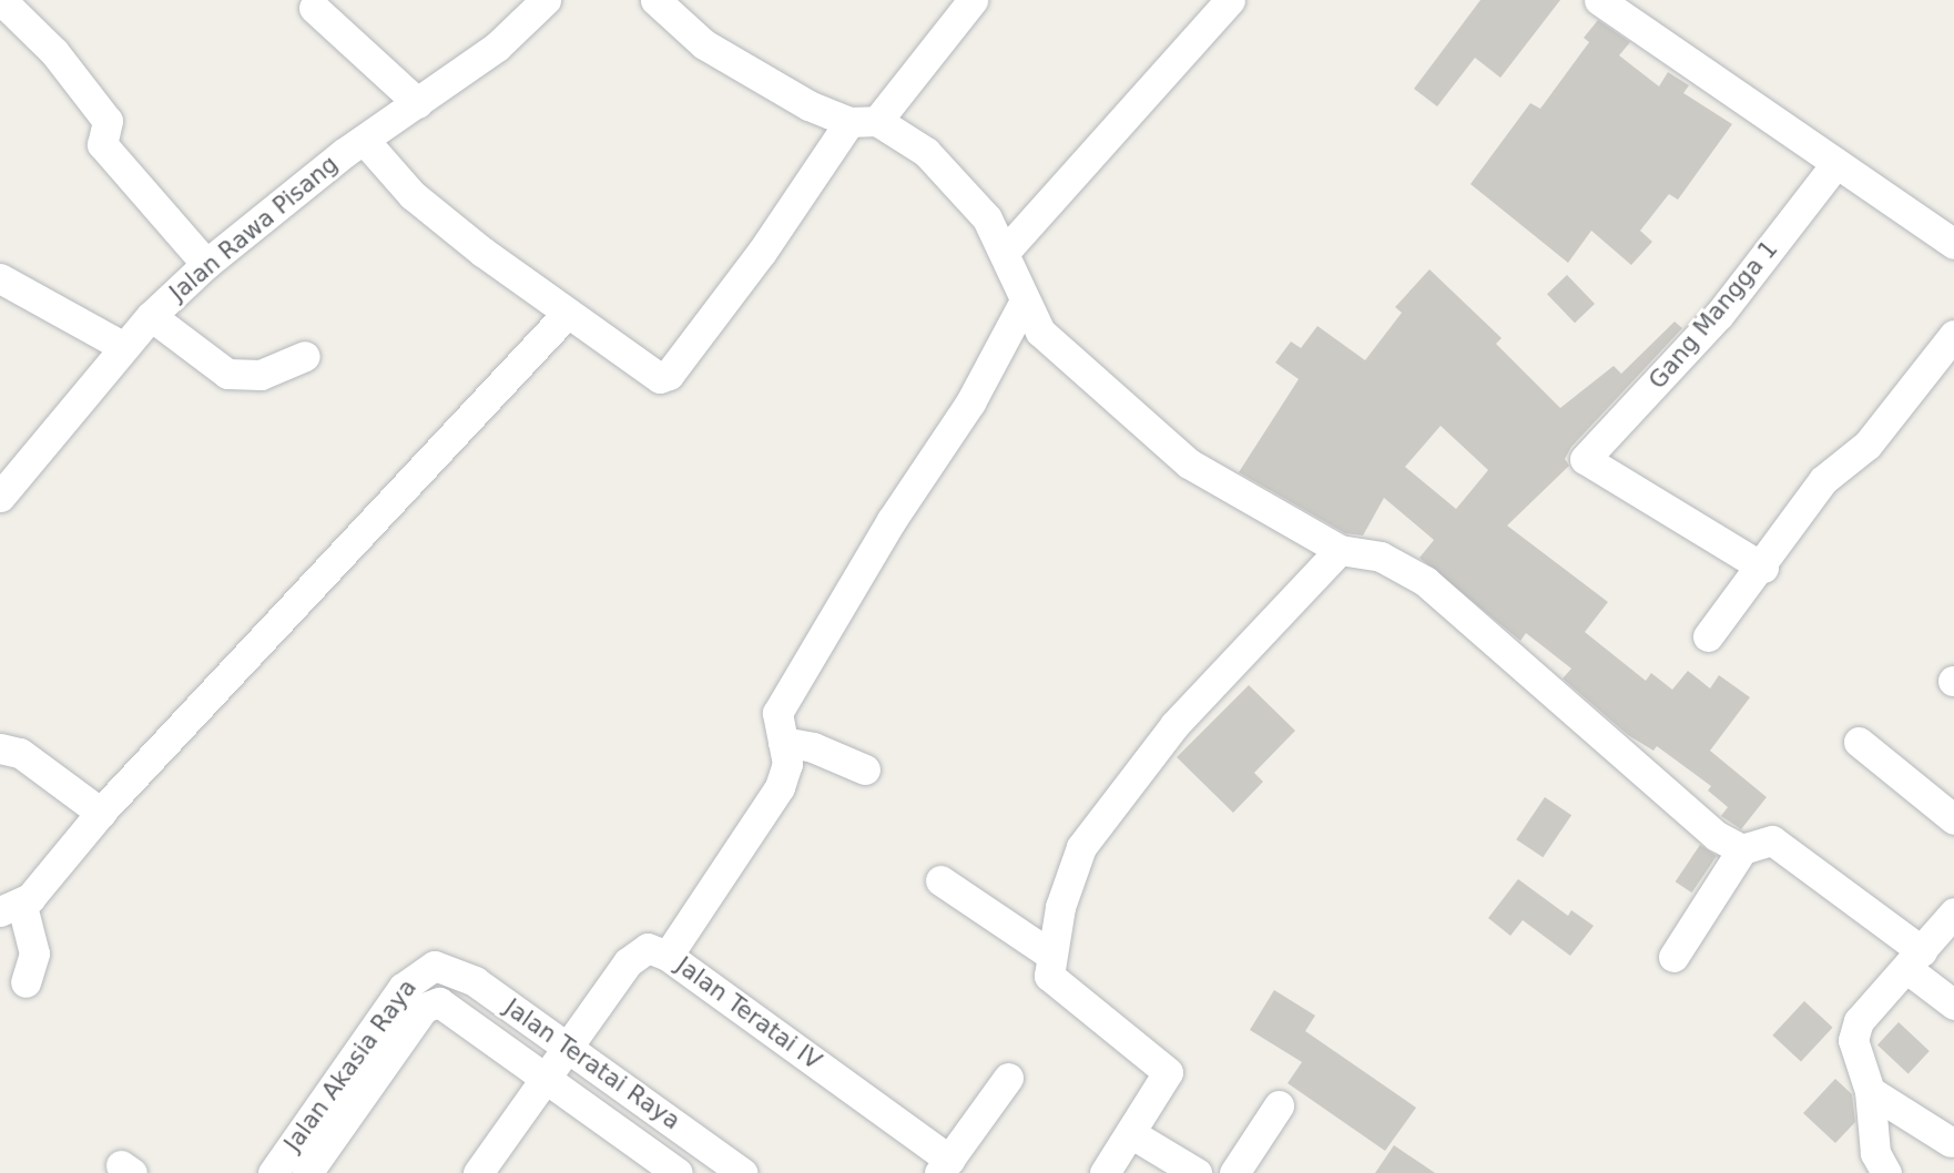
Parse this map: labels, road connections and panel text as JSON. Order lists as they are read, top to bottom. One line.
{"streets":{"street":["Jalan Rawa Pisang","Gang Mangga 1","Jalan Teratai IV","Jalan Teratai Raya","Jalan Akasia Raya"]},"crossings":[["Jalan Teratai IV","Jalan Teratai Raya"],["Jalan Teratai Raya","Jalan Akasia Raya"]]}
